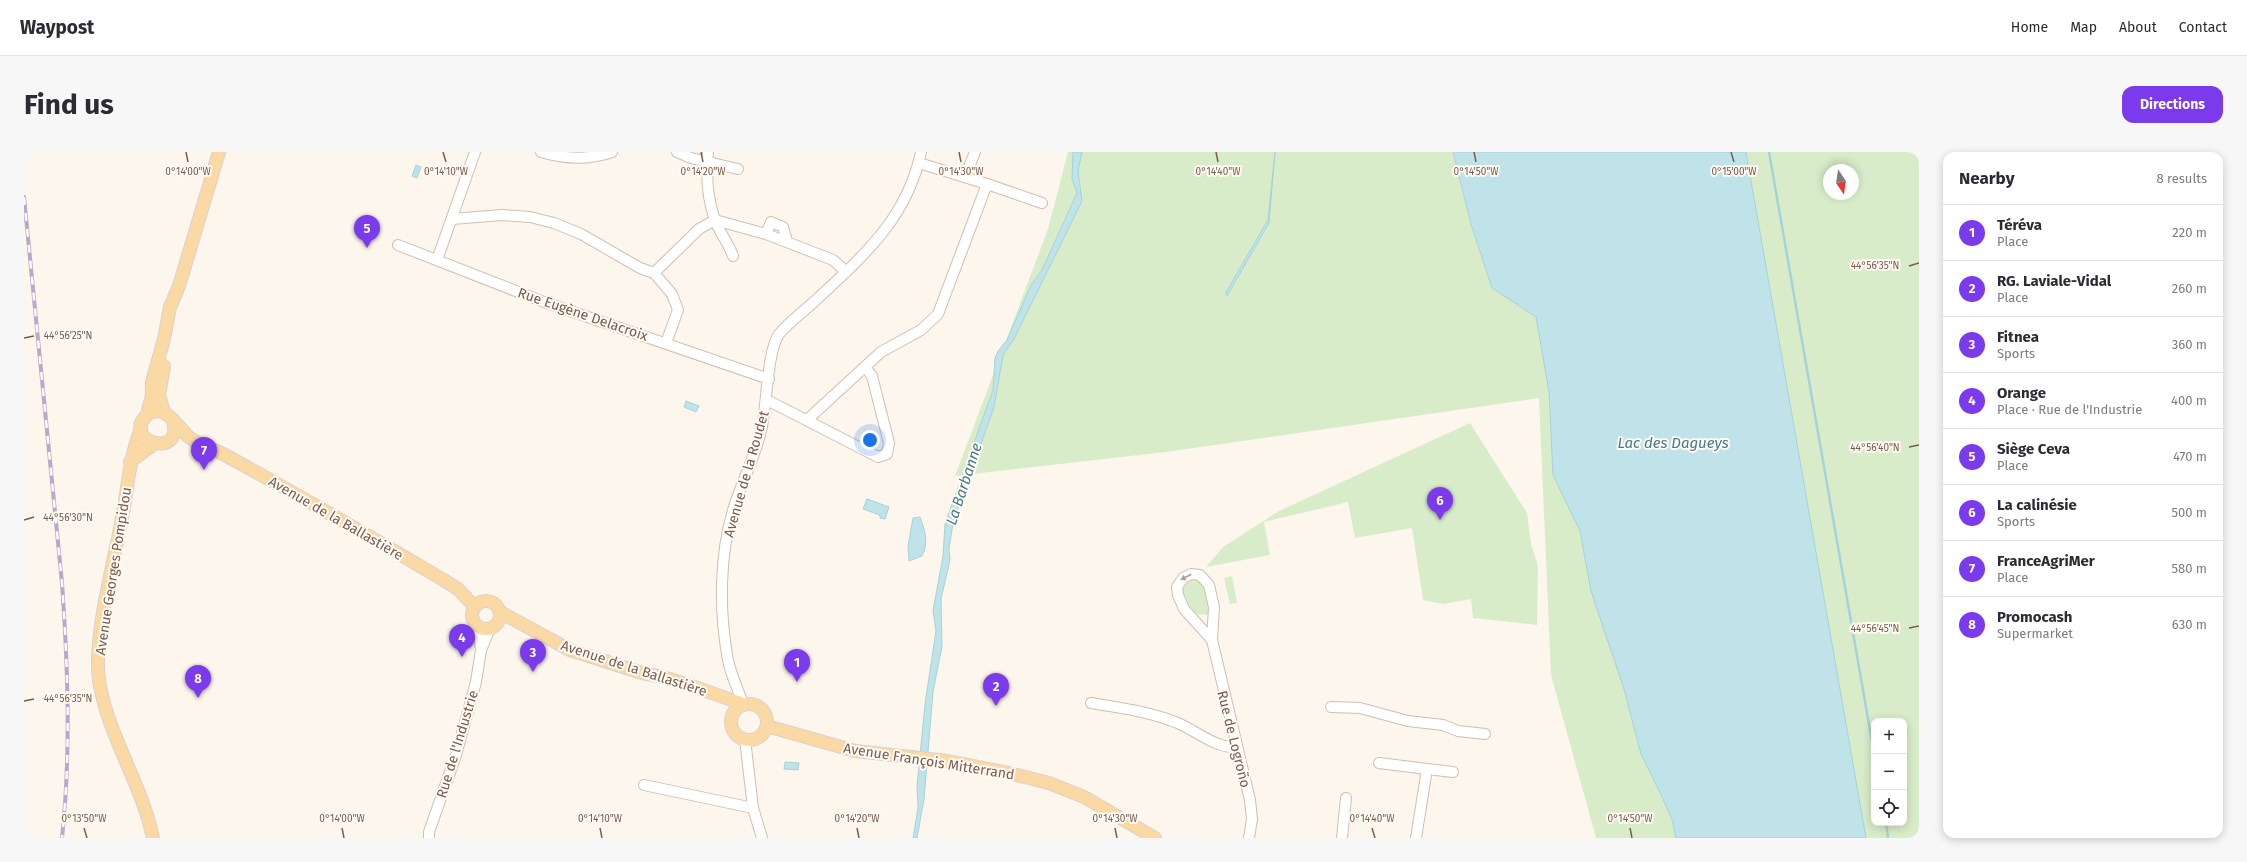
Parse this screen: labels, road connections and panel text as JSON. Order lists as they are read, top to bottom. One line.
{"streets":{"main road":["Avenue de la Ballastière","Avenue Georges Pompidou","Avenue François Mitterrand"],"street":["Rue Eugène Delacroix","Avenue de la Roudet","Rue de Logroño","Rue de l'Industrie"]},"crossings":[["Rue Eugène Delacroix","Avenue de la Roudet"],["Avenue de la Roudet","Avenue de la Ballastière"],["Avenue de la Roudet","Avenue François Mitterrand"],["Avenue de la Ballastière","Avenue Georges Pompidou"],["Avenue de la Ballastière","Rue de l'Industrie"],["Avenue de la Ballastière","Avenue François Mitterrand"]],"water":["Lac des Dagueys","La Barbanne"],"north":"bottom","page":{"header":"Waypost","nav":["Home","Map","About","Contact"],"buttons":"Directions","title":"Find us","heading":["Nearby","8 results"],"list":[{"mark":"1","name":"Téréva","note":"Place","value":"220 m"},{"mark":"2","name":"RG. Laviale-Vidal","note":"Place","value":"260 m"},{"mark":"3","name":"Fitnea","note":"Sports","value":"360 m"},{"mark":"4","name":"Orange","note":"Place · Rue de l'Industrie","value":"400 m"},{"mark":"5","name":"Siège Ceva","note":"Place","value":"470 m"},{"mark":"6","name":"La calinésie","note":"Sports","value":"500 m"},{"mark":"7","name":"FranceAgriMer","note":"Place","value":"580 m"},{"mark":"8","name":"Promocash","note":"Supermarket","value":"630 m"}],"pins":["5","7","6","4","3","1","8","2"],"map_buttons":["+","−"]},"coordinates":["0°14'00\"W","0°14'10\"W","0°14'20\"W","0°14'30\"W","0°14'40\"W","0°14'50\"W","0°15'00\"W","44°56'35\"N","44°56'25\"N","44°56'40\"N","44°56'30\"N","44°56'45\"N","0°13'50\"W"]}
